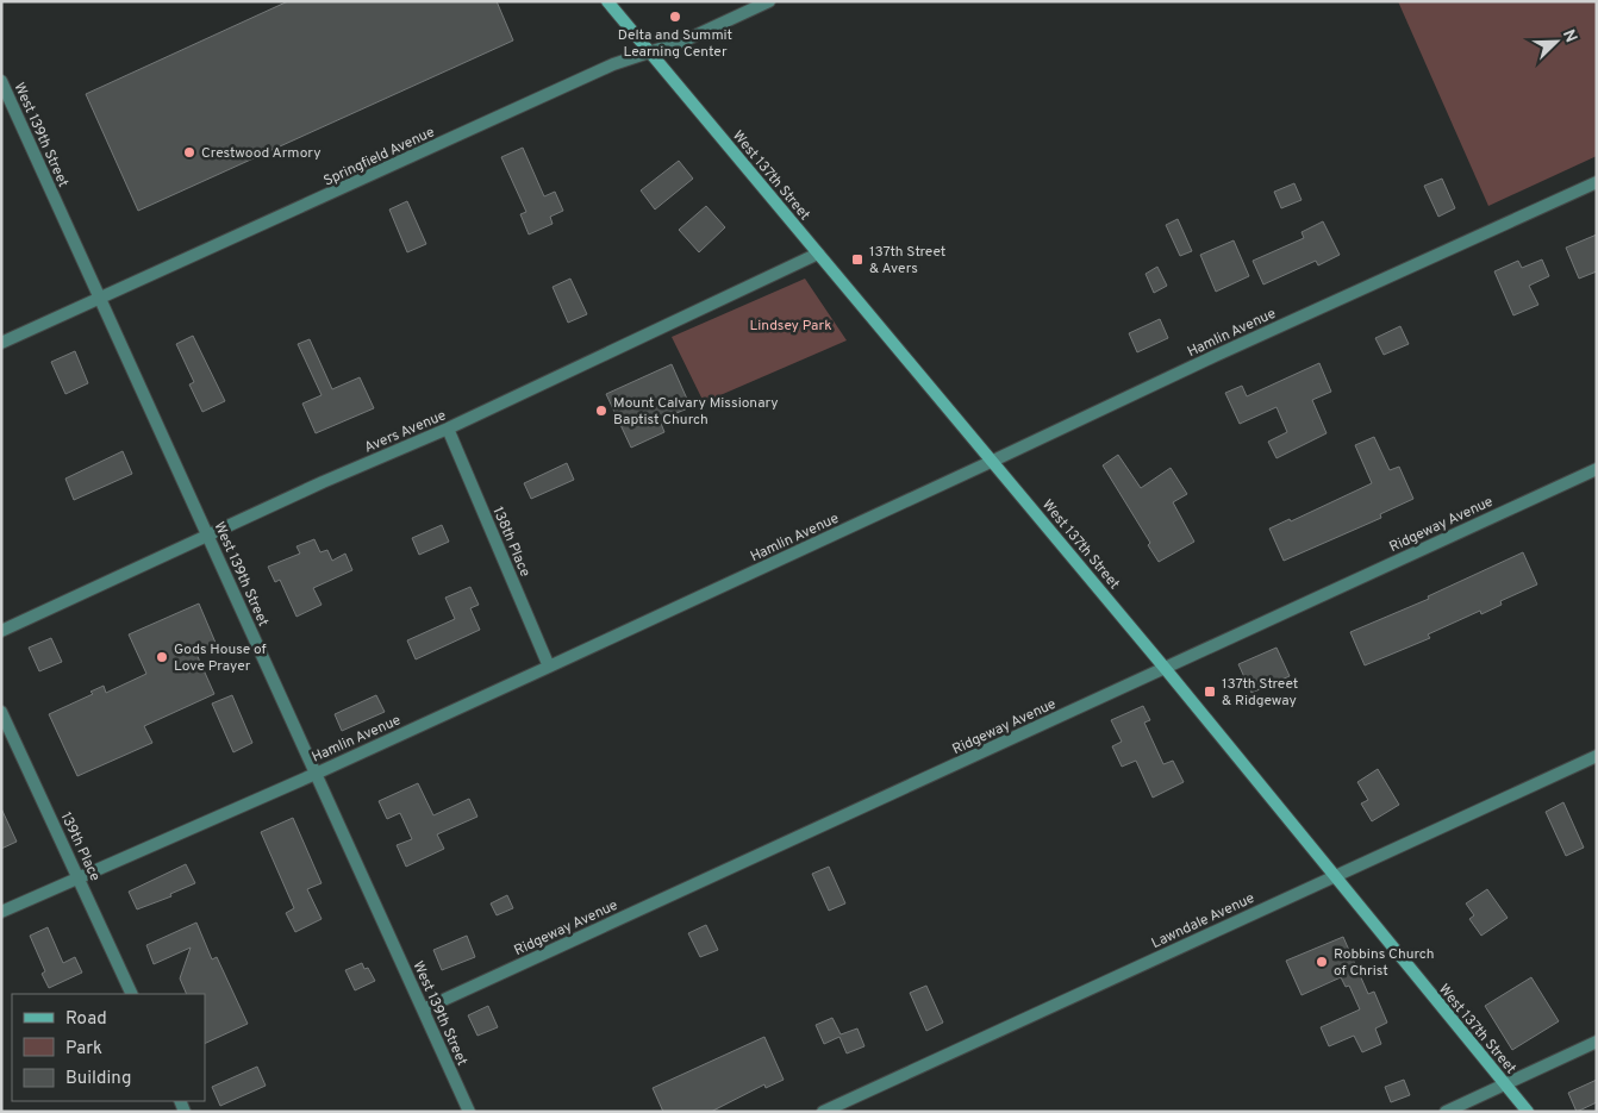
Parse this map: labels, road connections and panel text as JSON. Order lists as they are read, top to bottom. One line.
{"streets":{"main road":["West 137th Street"],"street":["West 139th Street","Springfield Avenue","Hamlin Avenue","Avers Avenue","Ridgeway Avenue","138th Place","139th Place","Lawndale Avenue"]},"crossings":[["West 139th Street","Springfield Avenue"],["West 139th Street","Hamlin Avenue"],["West 139th Street","Avers Avenue"],["West 139th Street","Ridgeway Avenue"],["Springfield Avenue","West 137th Street"],["West 137th Street","Hamlin Avenue"],["West 137th Street","Avers Avenue"],["West 137th Street","Ridgeway Avenue"],["West 137th Street","Lawndale Avenue"],["Hamlin Avenue","138th Place"],["Hamlin Avenue","139th Place"],["Avers Avenue","138th Place"]],"parks":["Lindsey Park"],"places":{"other":["Delta and Summit Learning Center","Crestwood Armory","Mount Calvary Missionary Baptist Church","Gods House of Love Prayer","Robbins Church of Christ"],"transit":["137th Street & Avers","137th Street & Ridgeway"]},"legend":["Road","Park","Building"],"north":"top right"}
